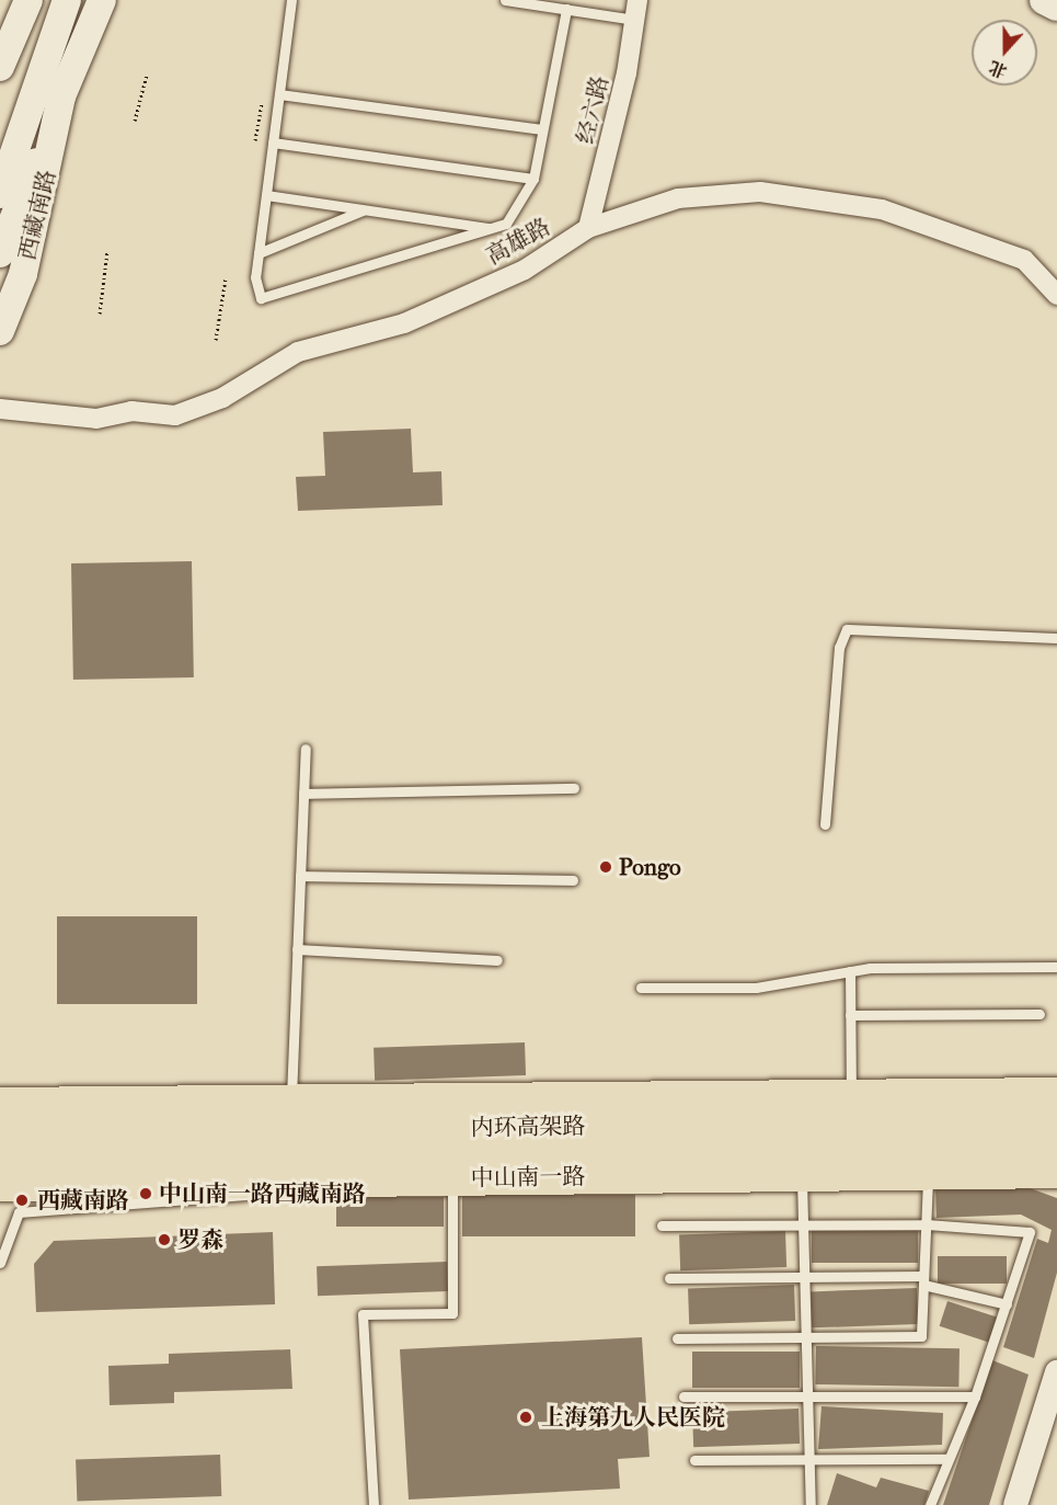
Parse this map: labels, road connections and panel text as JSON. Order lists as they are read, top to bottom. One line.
{"streets":{"highway":["内环高架路"],"main road":["西藏南路","中山南一路"],"street":["经六路","高雄路"]},"crossings":[["经六路","高雄路"]],"places":["Pongo","中山南一路西藏南路","西藏南路","罗森","上海第九人民医院"],"north":"bottom"}
